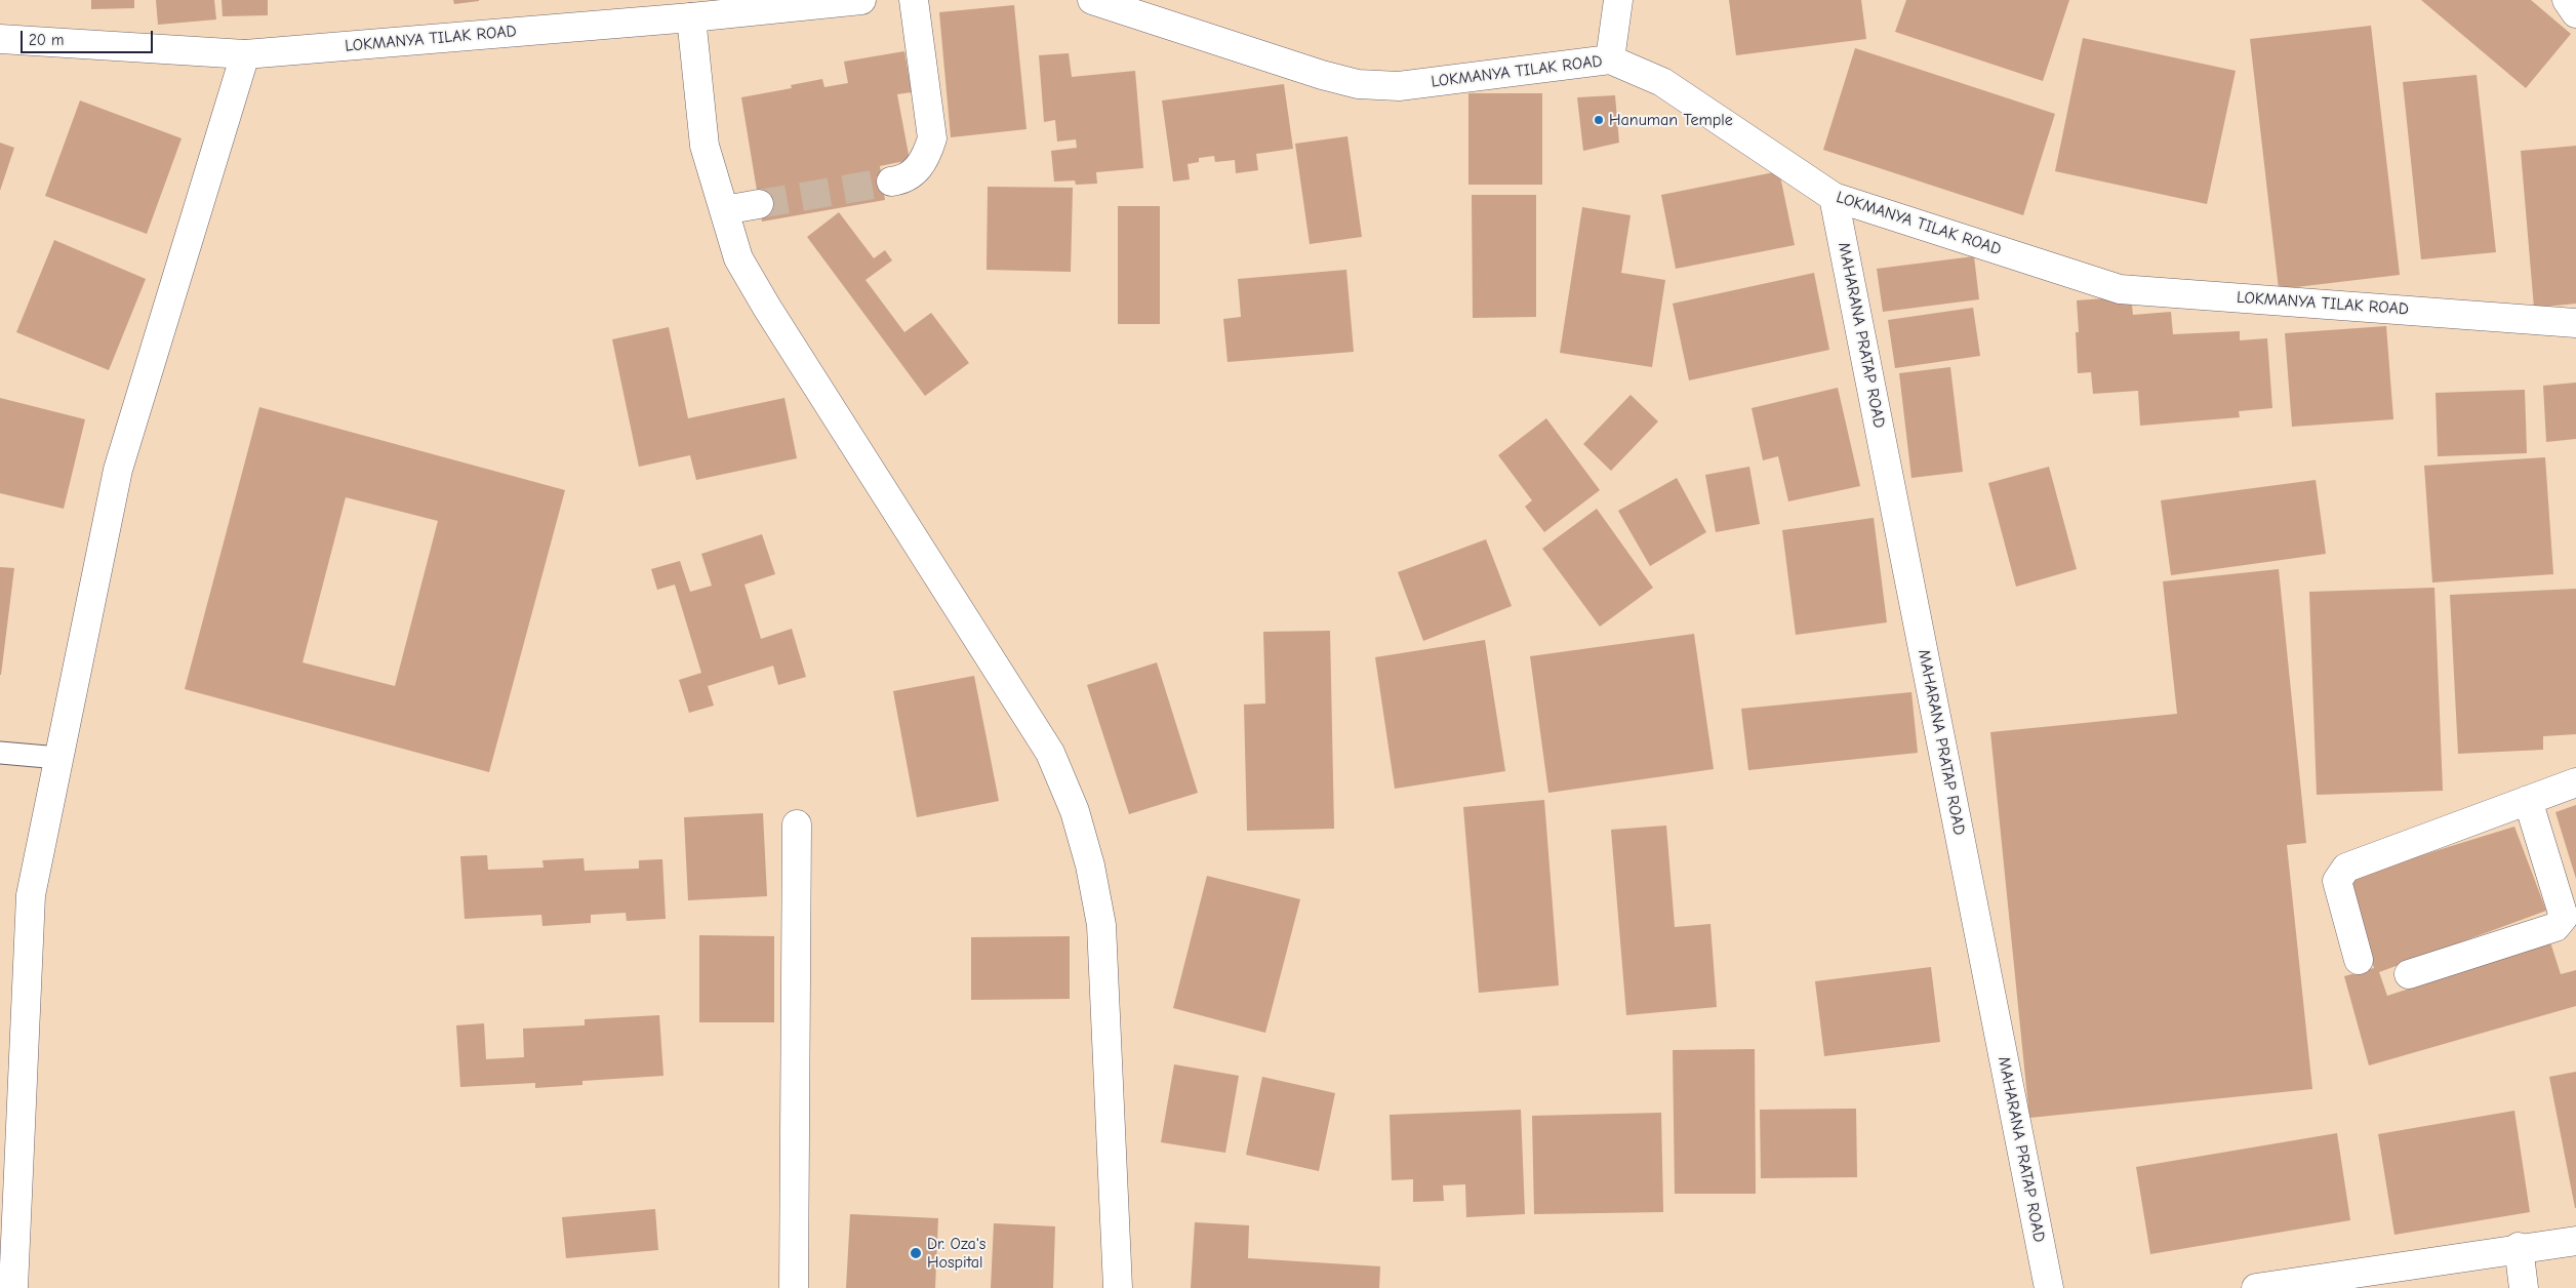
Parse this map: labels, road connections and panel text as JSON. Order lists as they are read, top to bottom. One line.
{"streets":{"street":["LOKMANYA TILAK ROAD","MAHARANA PRATAP ROAD"]},"crossings":[["LOKMANYA TILAK ROAD","MAHARANA PRATAP ROAD"]],"places":["Hanuman Temple","Dr. Oza's Hospital"],"scale_bar":"20 m"}
